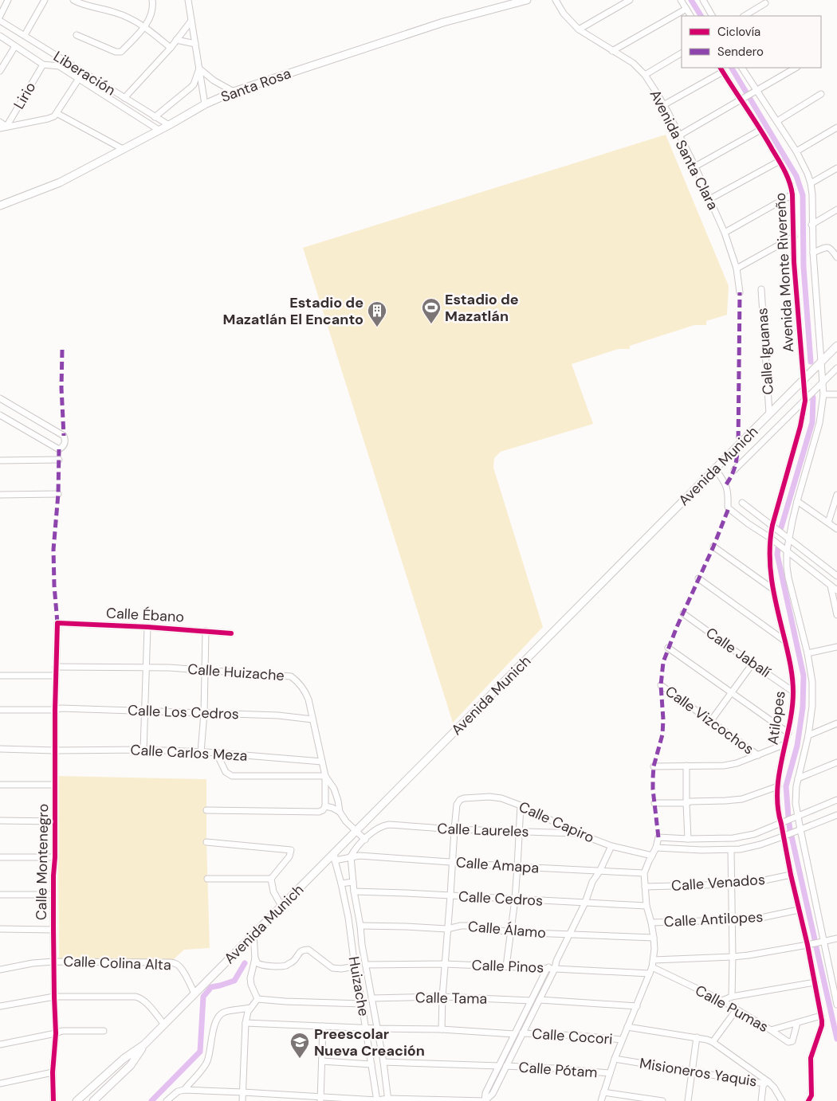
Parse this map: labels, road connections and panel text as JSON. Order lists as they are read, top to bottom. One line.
{"streets":{"main road":["Santa Rosa","Avenida Munich"],"street":["Liberación","Lirio","Avenida Santa Clara","Avenida Monte Rivereño","Calle Iguanas","Calle Ébano","Calle Jabalí","Calle Huizache","Calle Los Cedros","Atilopes","Calle Vizcochos","Calle Carlos Meza","Calle Capiro","Calle Laureles","Calle Montenegro","Calle Amapa","Calle Venados","Calle Cedros","Calle Antilopes","Calle Álamo","Calle Colina Alta","Calle Pinos","Huizache","Calle Tama","Calle Pumas","Calle Cocori","Calle Pótam","Misioneros Yaquis"]},"crossings":[["Liberación","Santa Rosa"],["Avenida Monte Rivereño","Avenida Munich"],["Avenida Monte Rivereño","Atilopes"],["Calle Iguanas","Avenida Munich"],["Avenida Munich","Calle Huizache"],["Avenida Munich","Calle Colina Alta"],["Avenida Munich","Huizache"],["Calle Ébano","Calle Montenegro"],["Calle Jabalí","Atilopes"],["Calle Huizache","Calle Los Cedros"],["Calle Huizache","Calle Carlos Meza"],["Calle Huizache","Calle Laureles"],["Calle Huizache","Calle Montenegro"],["Calle Los Cedros","Calle Montenegro"],["Atilopes","Calle Venados"],["Atilopes","Calle Antilopes"],["Calle Carlos Meza","Calle Montenegro"],["Calle Capiro","Calle Laureles"],["Calle Montenegro","Calle Colina Alta"],["Calle Amapa","Huizache"],["Calle Cedros","Huizache"],["Calle Álamo","Huizache"],["Calle Pinos","Huizache"],["Huizache","Calle Tama"],["Huizache","Calle Cocori"],["Huizache","Calle Pótam"]],"places":{"sports":["Estadio de Mazatlán"],"building":["Estadio de Mazatlán El Encanto"],"school or university":["Preescolar Nueva Creación"]},"legend":["Ciclovía","Sendero"]}
